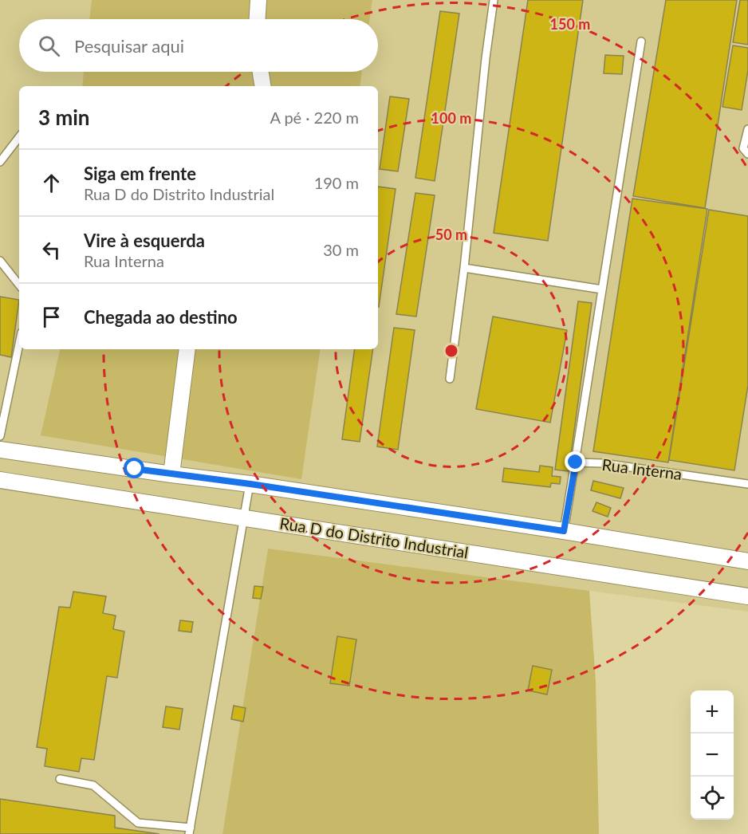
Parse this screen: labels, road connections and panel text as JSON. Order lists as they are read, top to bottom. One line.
{"streets":{"street":["Rua D do Distrito Industrial"],"lane":["Rua Interna"]},"page":{"search":"Pesquisar aqui","heading":["3 min","A pé · 220 m"],"list":[["Siga em frente","Rua D do Distrito Industrial","190 m"],["Vire à esquerda","Rua Interna","30 m"],"Chegada ao destino"],"map_buttons":["+","−"]},"rings":["150 m","100 m","50 m"]}
